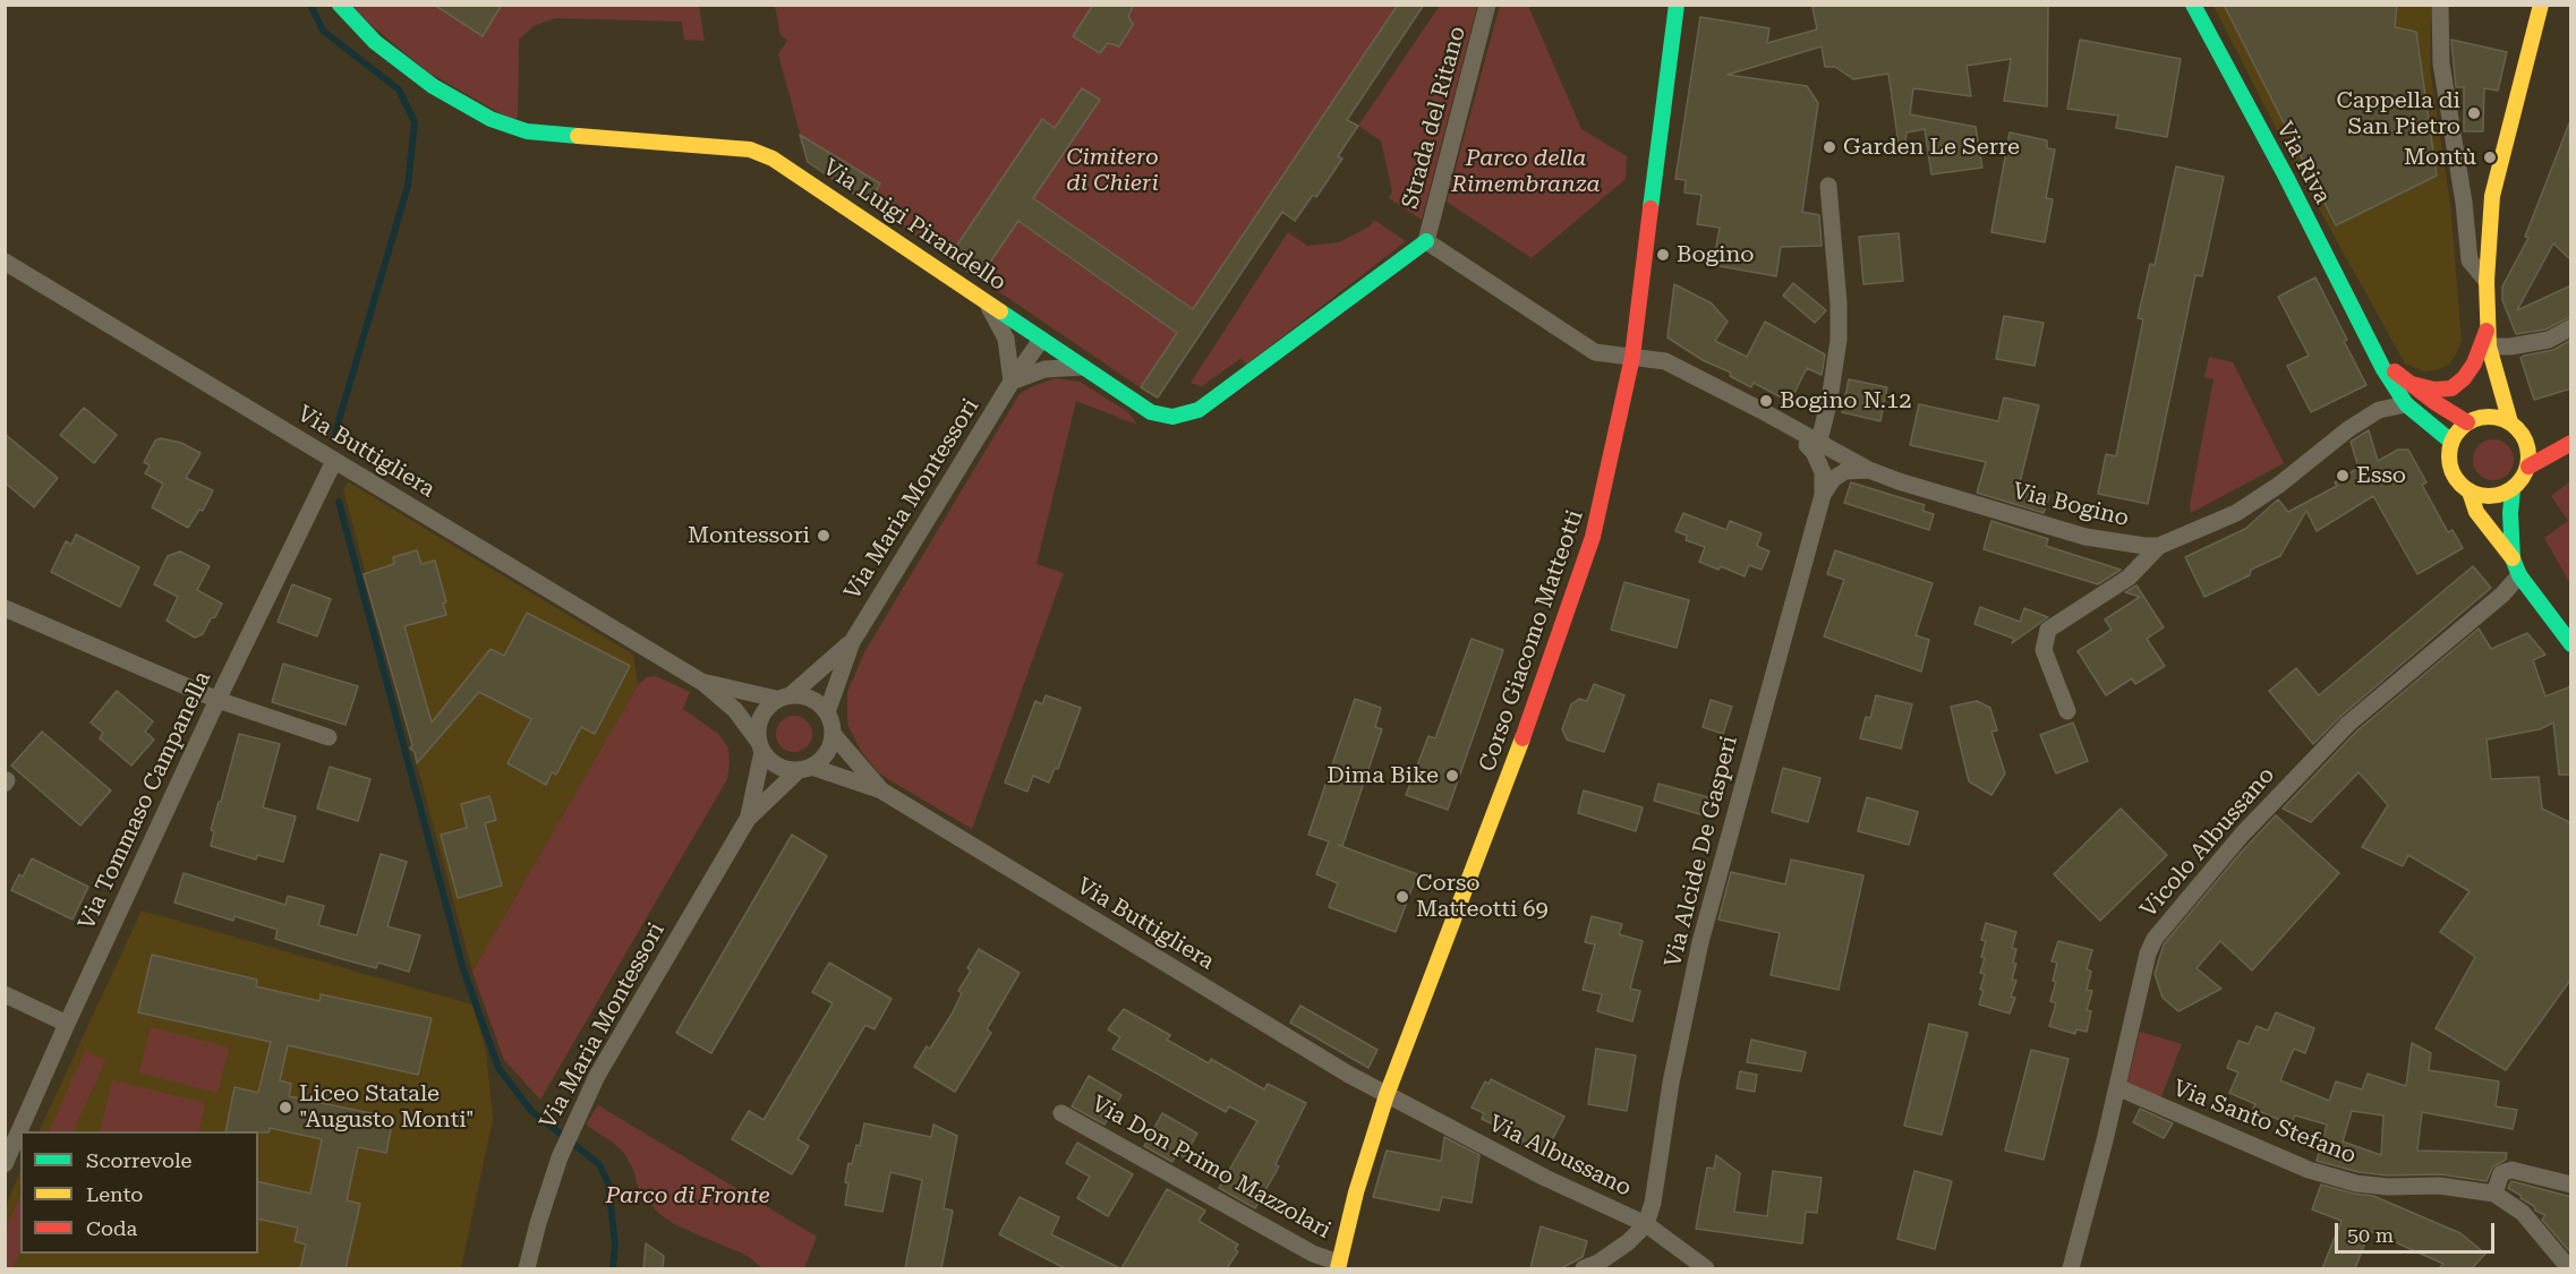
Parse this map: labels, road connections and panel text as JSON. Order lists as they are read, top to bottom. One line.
{"streets":{"street":["Strada del Ritano","Via Riva","Via Luigi Pirandello","Via Buttigliera","Via Maria Montessori","Via Bogino","Corso Giacomo Matteotti","Via Tommaso Campanella","Vicolo Albussano","Via Alcide De Gasperi","Via Santo Stefano","Via Albussano","Via Don Primo Mazzolari"]},"crossings":[["Strada del Ritano","Via Luigi Pirandello"],["Via Riva","Via Bogino"],["Via Luigi Pirandello","Via Maria Montessori"],["Via Buttigliera","Via Maria Montessori"],["Via Buttigliera","Corso Giacomo Matteotti"],["Via Buttigliera","Via Tommaso Campanella"],["Via Buttigliera","Via Albussano"],["Via Bogino","Via Alcide De Gasperi"],["Corso Giacomo Matteotti","Via Alcide De Gasperi"],["Corso Giacomo Matteotti","Via Albussano"],["Corso Giacomo Matteotti","Via Don Primo Mazzolari"],["Vicolo Albussano","Via Santo Stefano"],["Via Alcide De Gasperi","Via Albussano"]],"parks":["Cimitero di Chieri","Parco della Rimembranza","Parco di Fronte"],"places":["Cappella di San Pietro","Garden Le Serre","Montù","Bogino","Bogino N.12","Esso","Montessori","Dima Bike","Corso Matteotti 69","Liceo Statale \"Augusto Monti\""],"legend":["Scorrevole","Lento","Coda"],"scale_bar":"50 m"}
